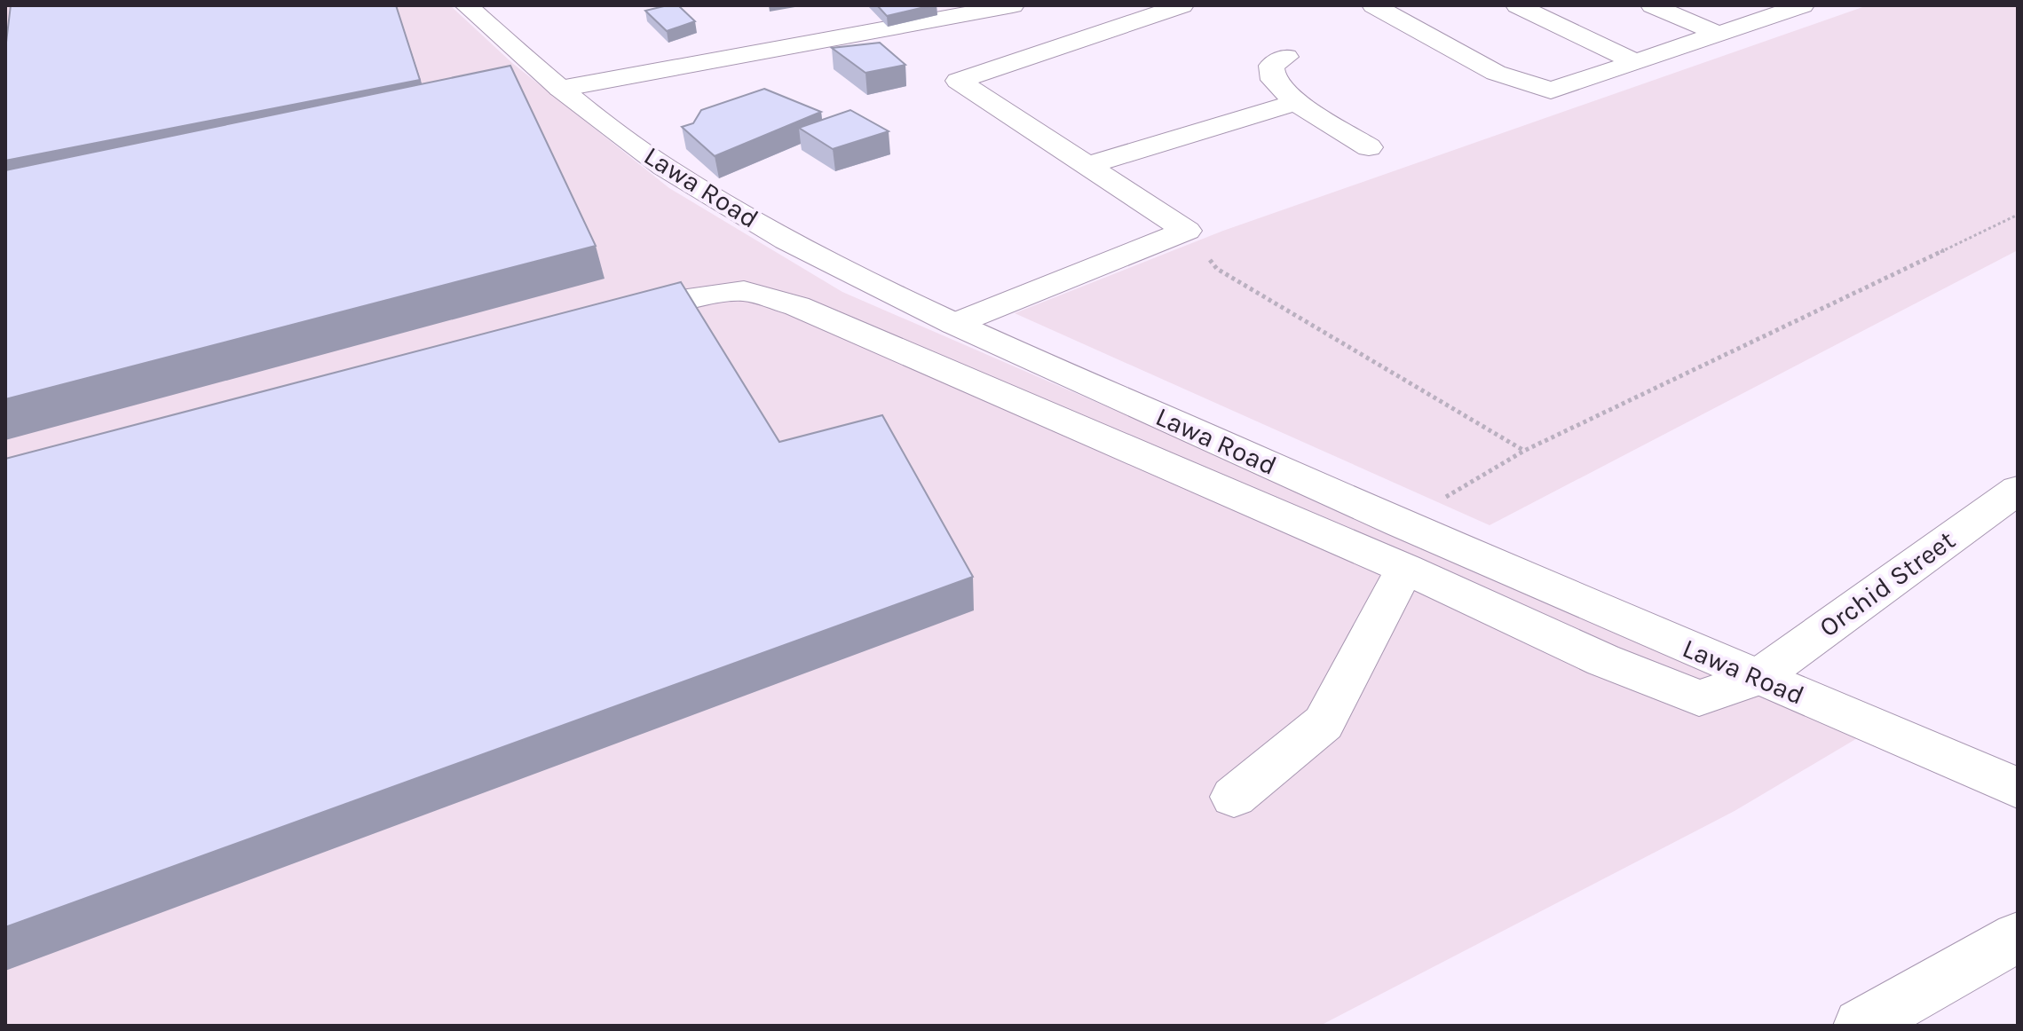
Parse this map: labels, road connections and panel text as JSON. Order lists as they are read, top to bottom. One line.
{"streets":{"street":["Lawa Road","Orchid Street"]},"crossings":[["Lawa Road","Orchid Street"]]}
